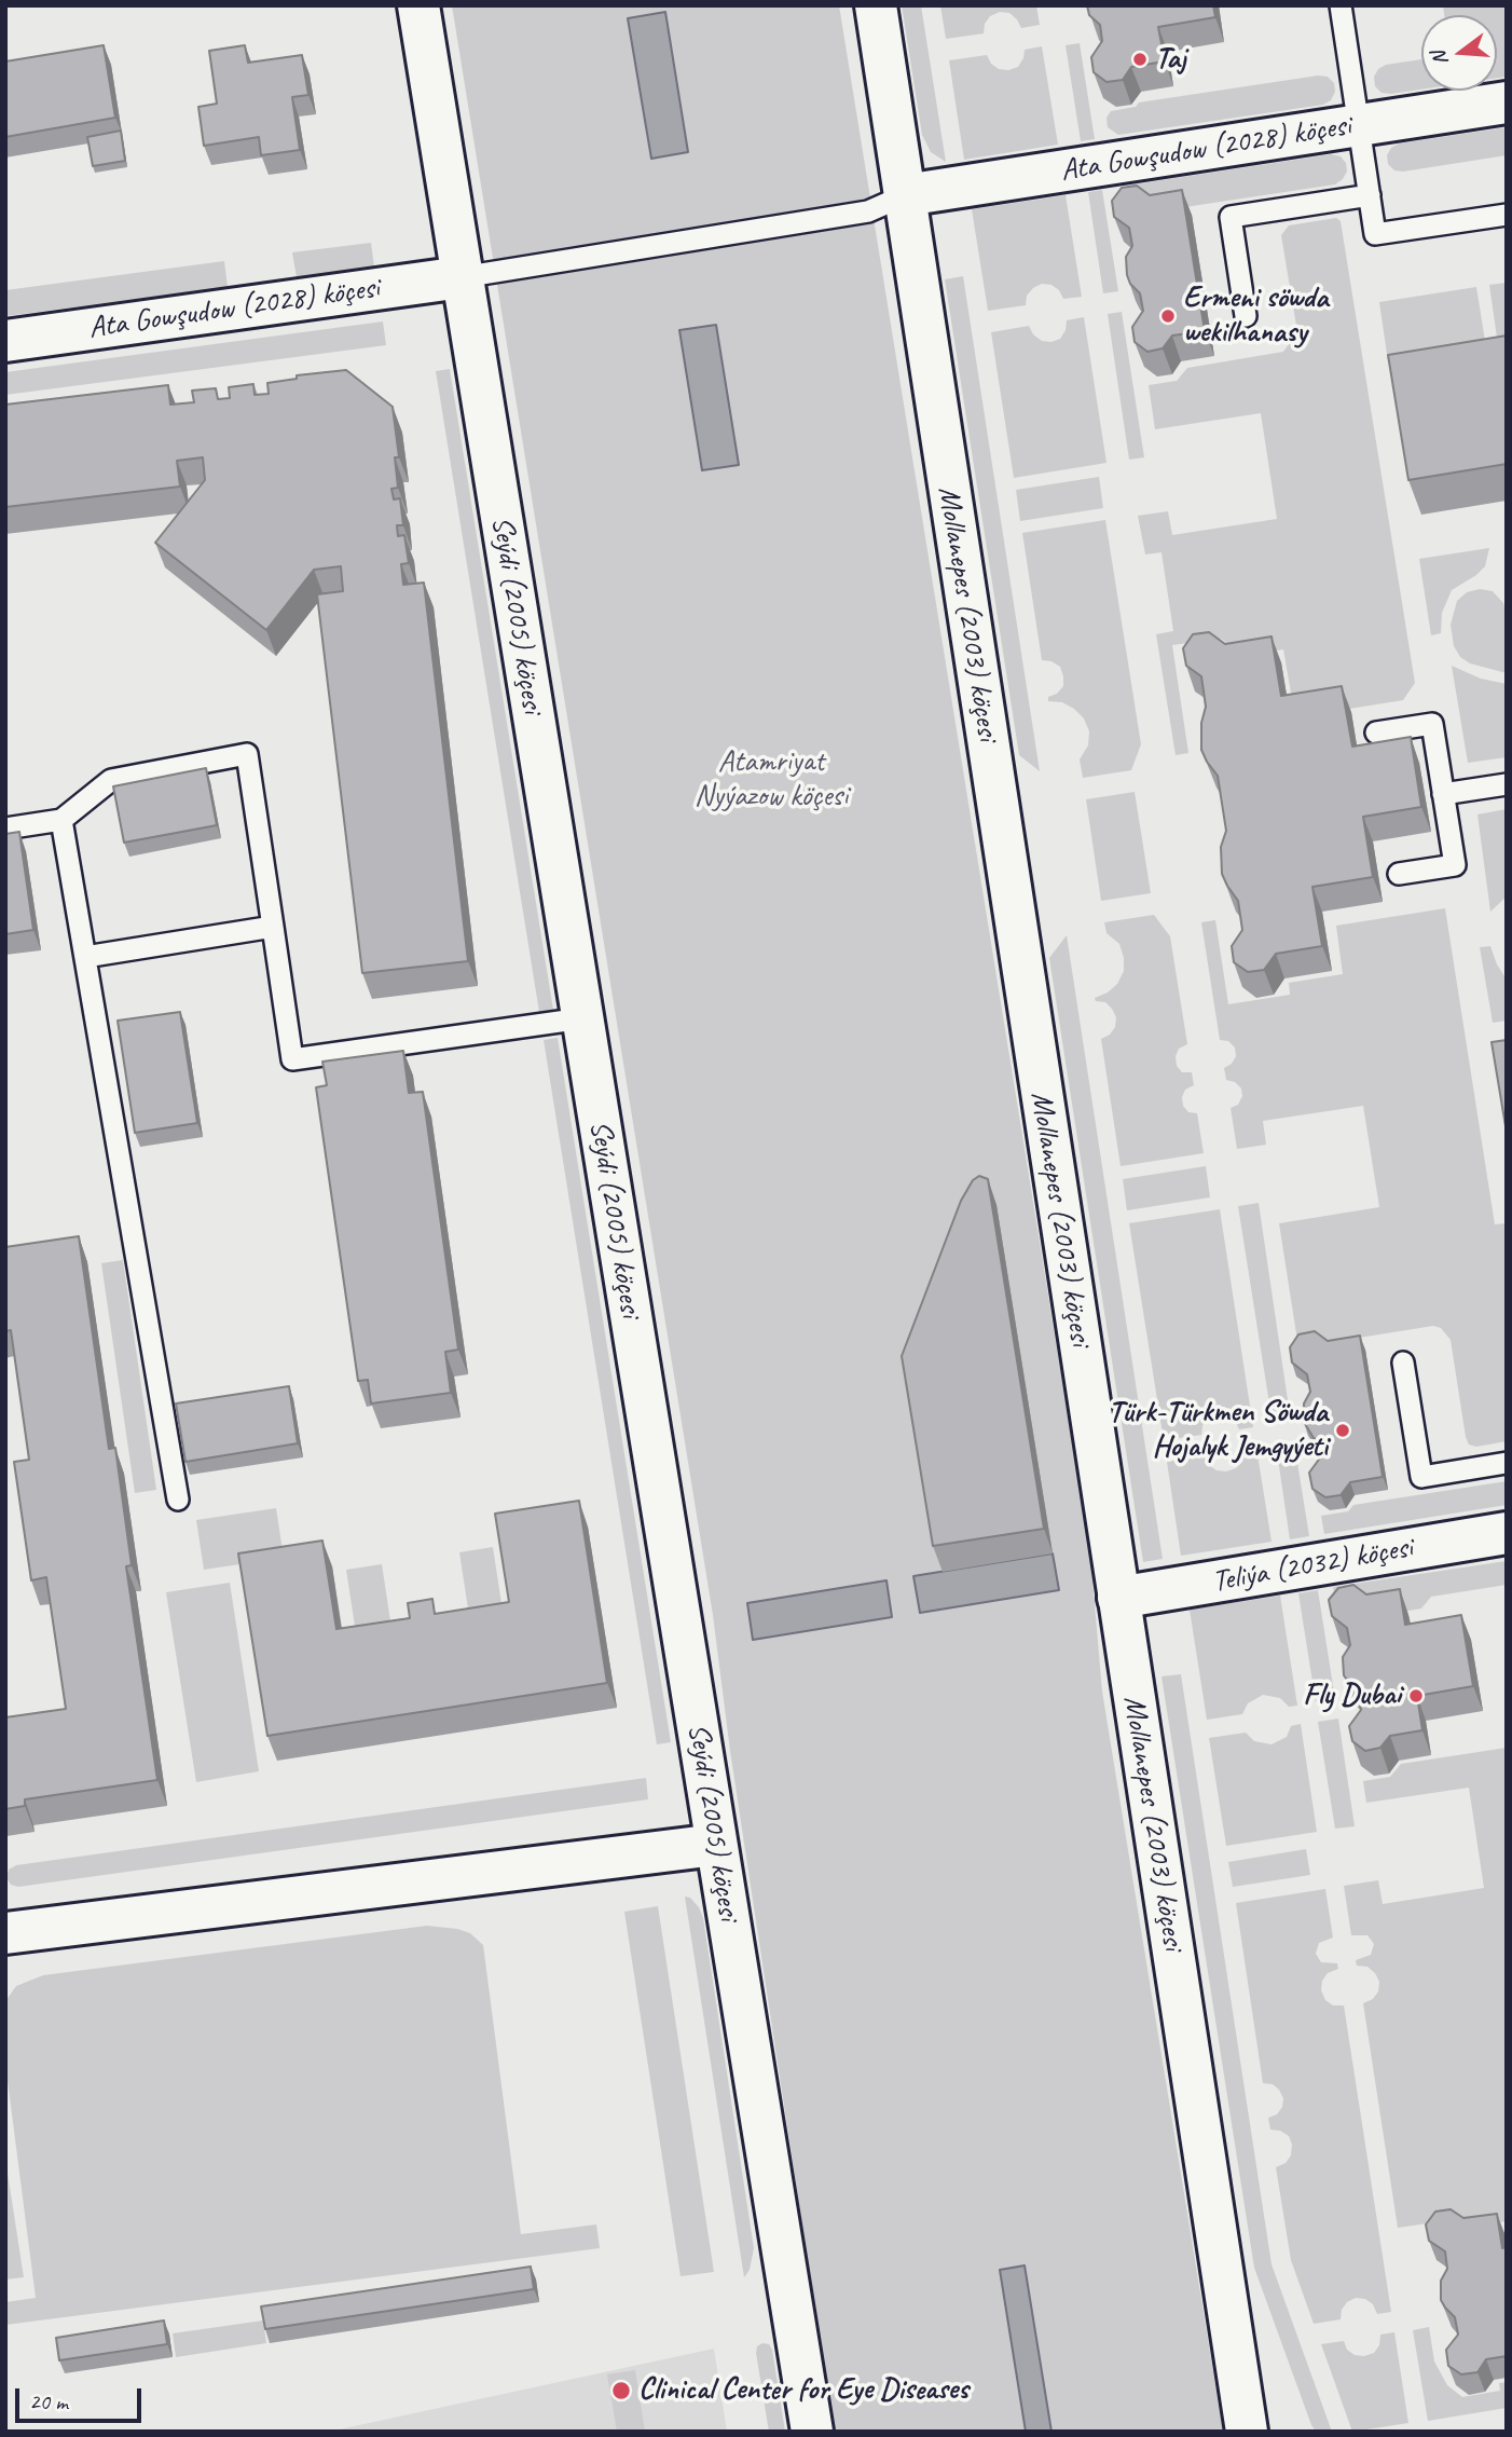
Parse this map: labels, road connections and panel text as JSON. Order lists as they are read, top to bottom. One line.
{"streets":{"street":["Ata Gowşudow (2028) köçesi","Mollanepes (2003) köçesi","Seýdi (2005) köçesi","Teliýa (2032) köçesi"]},"crossings":[["Ata Gowşudow (2028) köçesi","Mollanepes (2003) köçesi"],["Ata Gowşudow (2028) köçesi","Seýdi (2005) köçesi"],["Mollanepes (2003) köçesi","Teliýa (2032) köçesi"]],"parks":["Atamriyat Nyýazow köçesi"],"places":["Taj","Ermeni söwda wekilhanasy","Türk-Türkmen Söwda Hojalyk Jemgyýeti","Fly Dubai","Clinical Center for Eye Diseases"],"scale_bar":"20 m","north":"left"}
